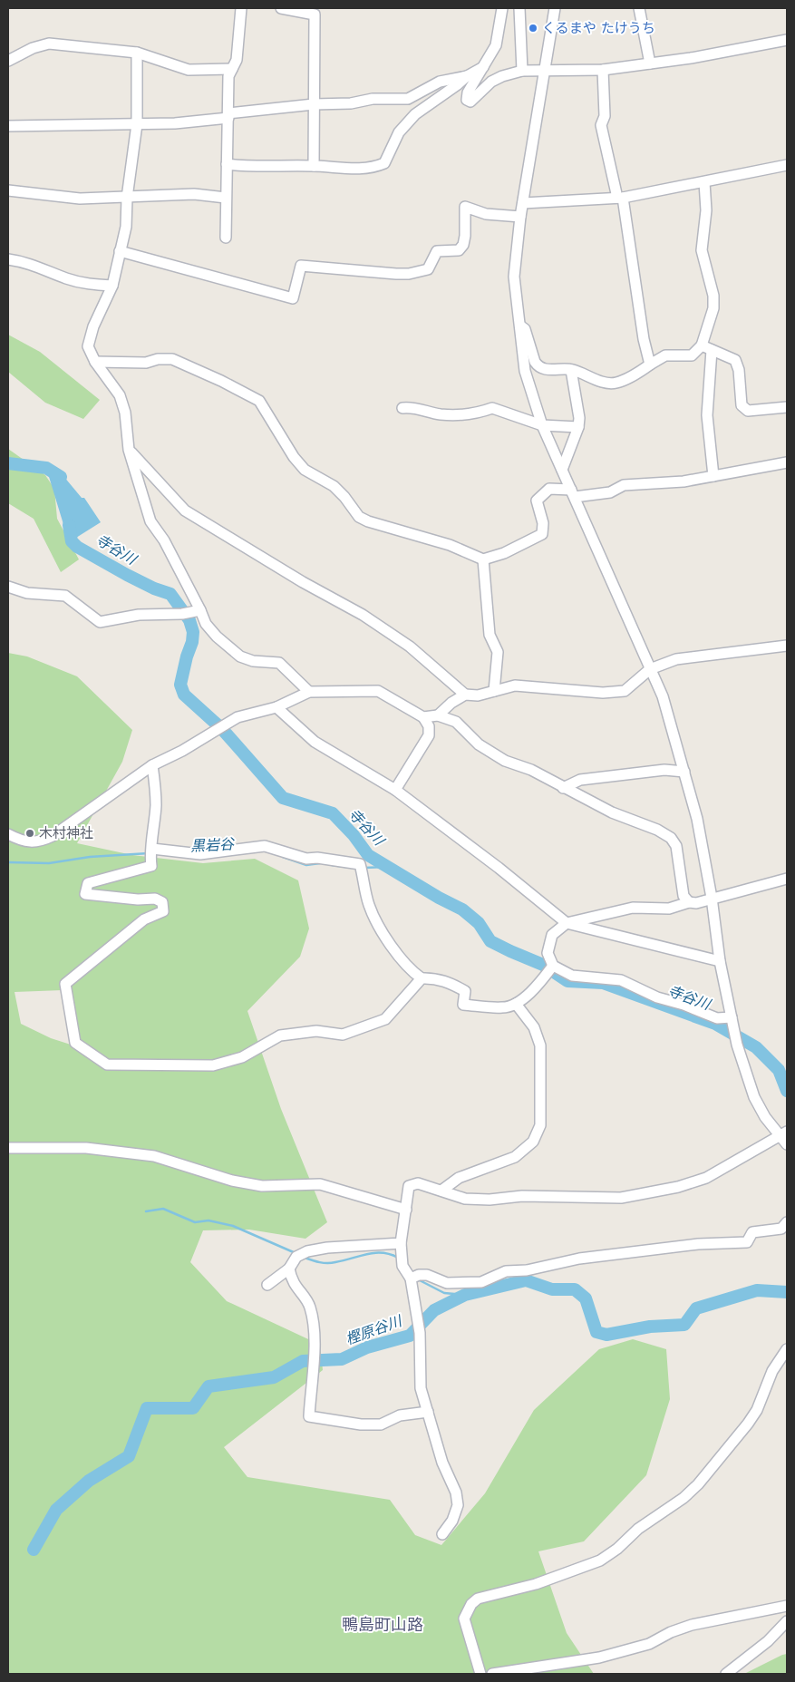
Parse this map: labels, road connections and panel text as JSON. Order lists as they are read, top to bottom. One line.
{"districts":["鴨島町山路"],"water":["寺谷川","黒岩谷","樫原谷川"],"places":["くるまや たけうち","木村神社"]}
